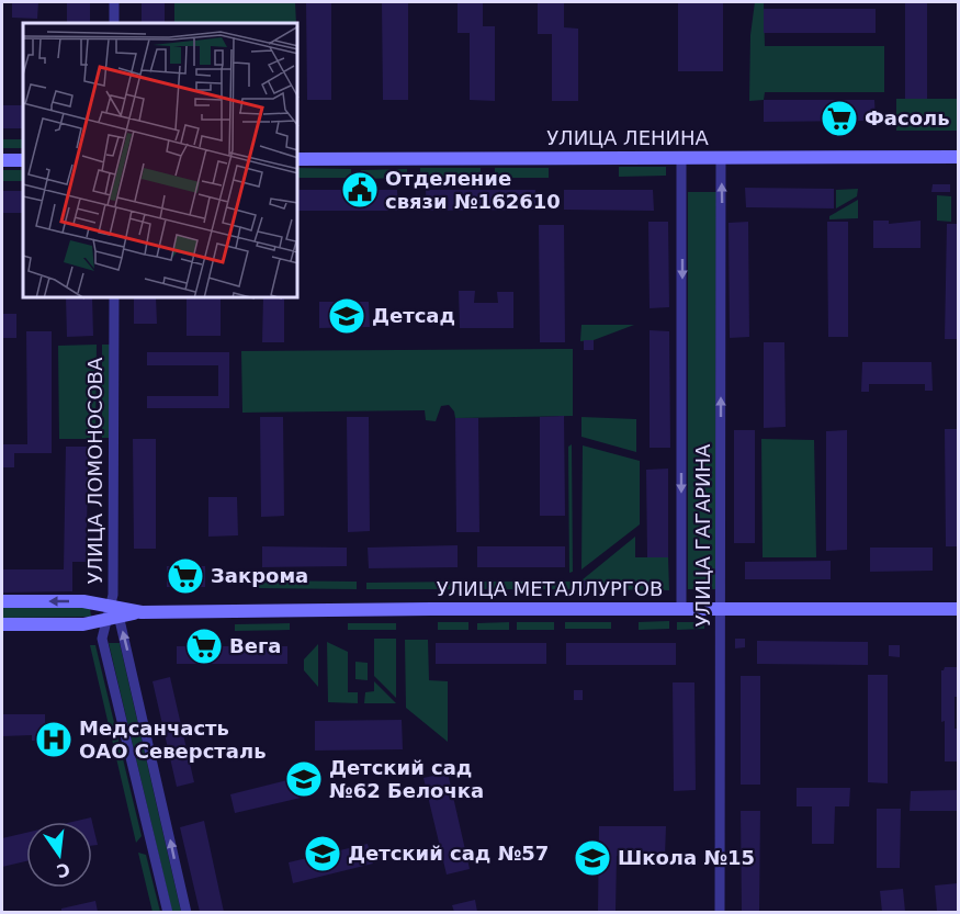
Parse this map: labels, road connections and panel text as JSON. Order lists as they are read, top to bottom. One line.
{"streets":{"street":["УЛИЦА ЛЕНИНА","УЛИЦА ЛОМОНОСОВА","УЛИЦА ГАГАРИНА","УЛИЦА МЕТАЛЛУРГОВ"]},"crossings":[["УЛИЦА ЛЕНИНА","УЛИЦА ГАГАРИНА"],["УЛИЦА ЛОМОНОСОВА","УЛИЦА МЕТАЛЛУРГОВ"],["УЛИЦА ГАГАРИНА","УЛИЦА МЕТАЛЛУРГОВ"]],"places":{"supermarket":["Фасоль","Закрома","Вега"],"public building":["Отделение связи №162610"],"school or university":["Детсад","Детский сад №62 Белочка","Детский сад №57","Школа №15"],"hospital":["Медсанчасть ОАО Северсталь"]},"north":"bottom"}
